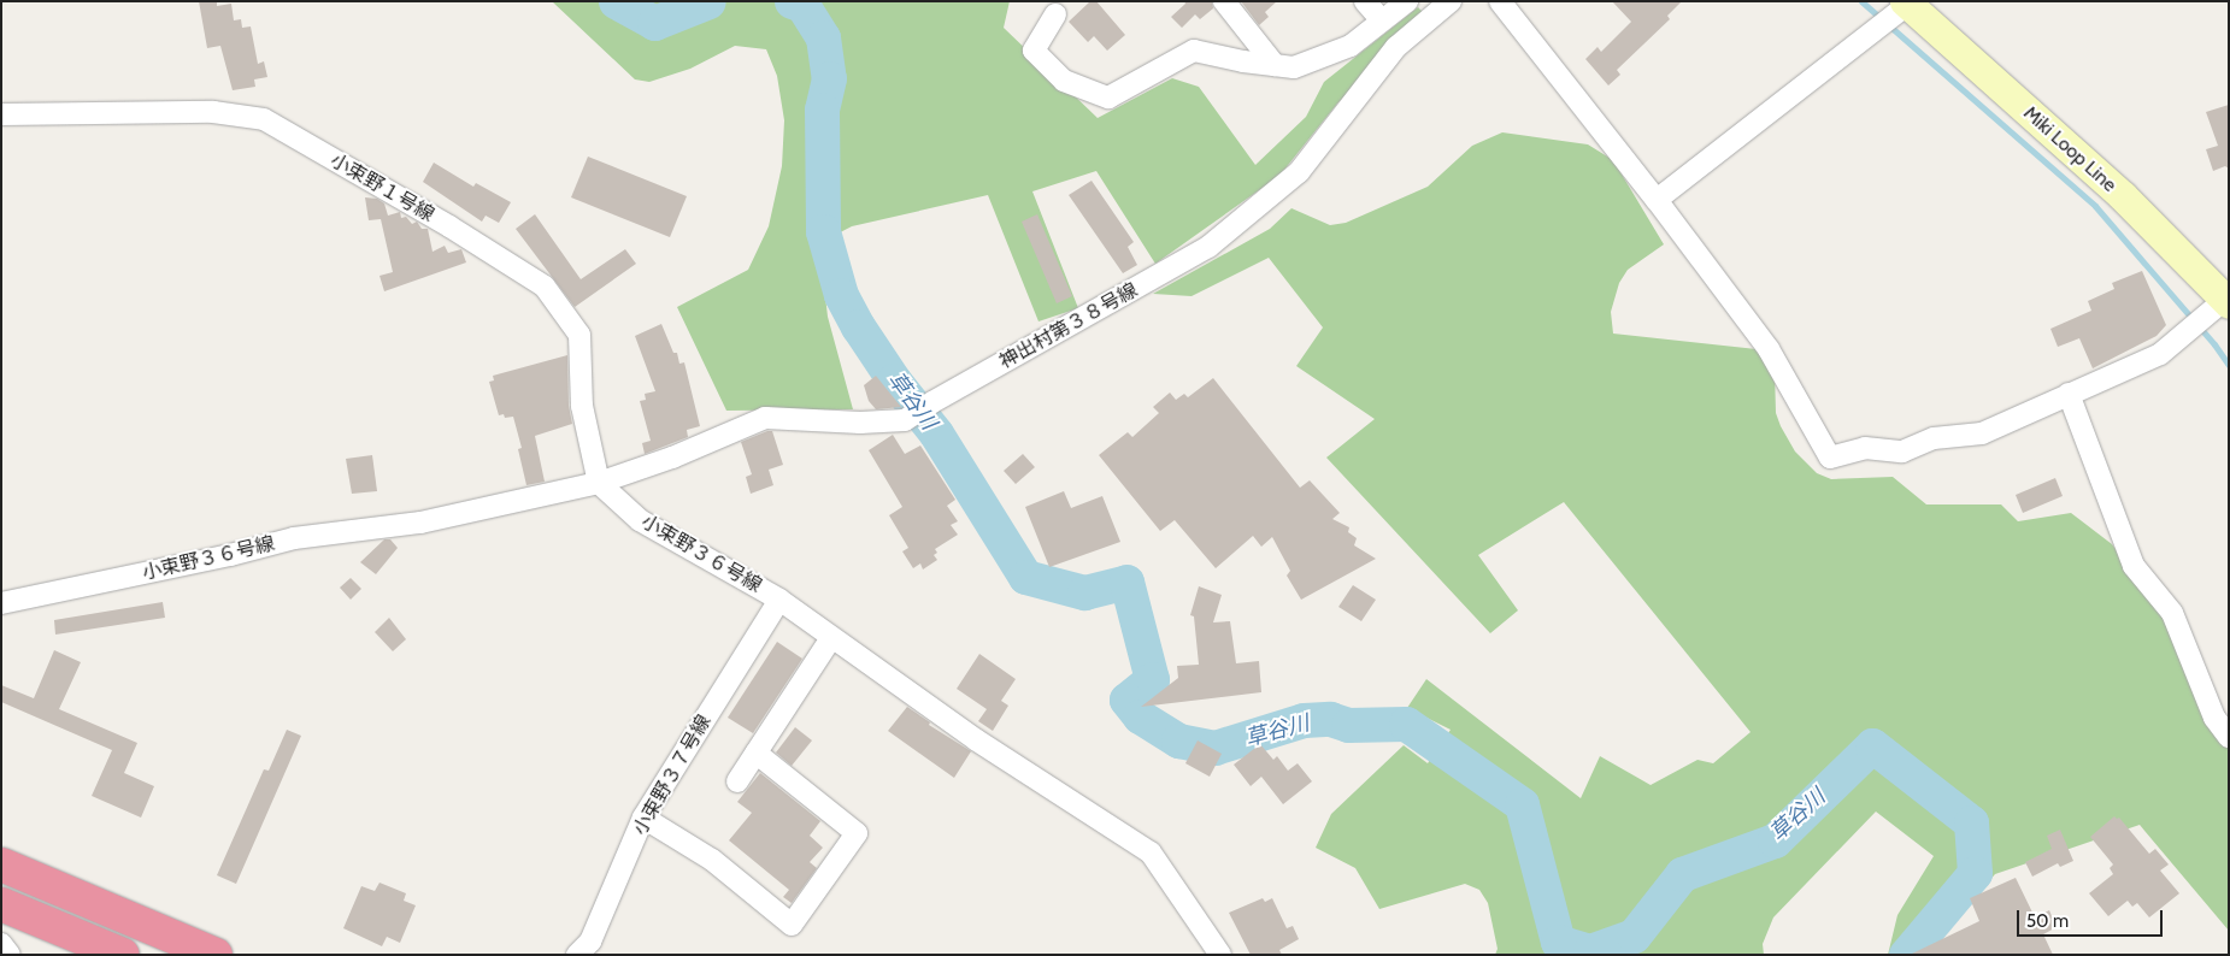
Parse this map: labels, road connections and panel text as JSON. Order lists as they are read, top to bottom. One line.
{"streets":{"main road":["Miki Loop Line"],"street":["小束野１号線","神出村第３８号線","小束野３６号線","小束野３７号線"]},"crossings":[["小束野１号線","神出村第３８号線"],["小束野１号線","小束野３６号線"],["神出村第３８号線","小束野３６号線"],["小束野３６号線","小束野３７号線"]],"water":["草谷川"],"scale_bar":"50 m"}
